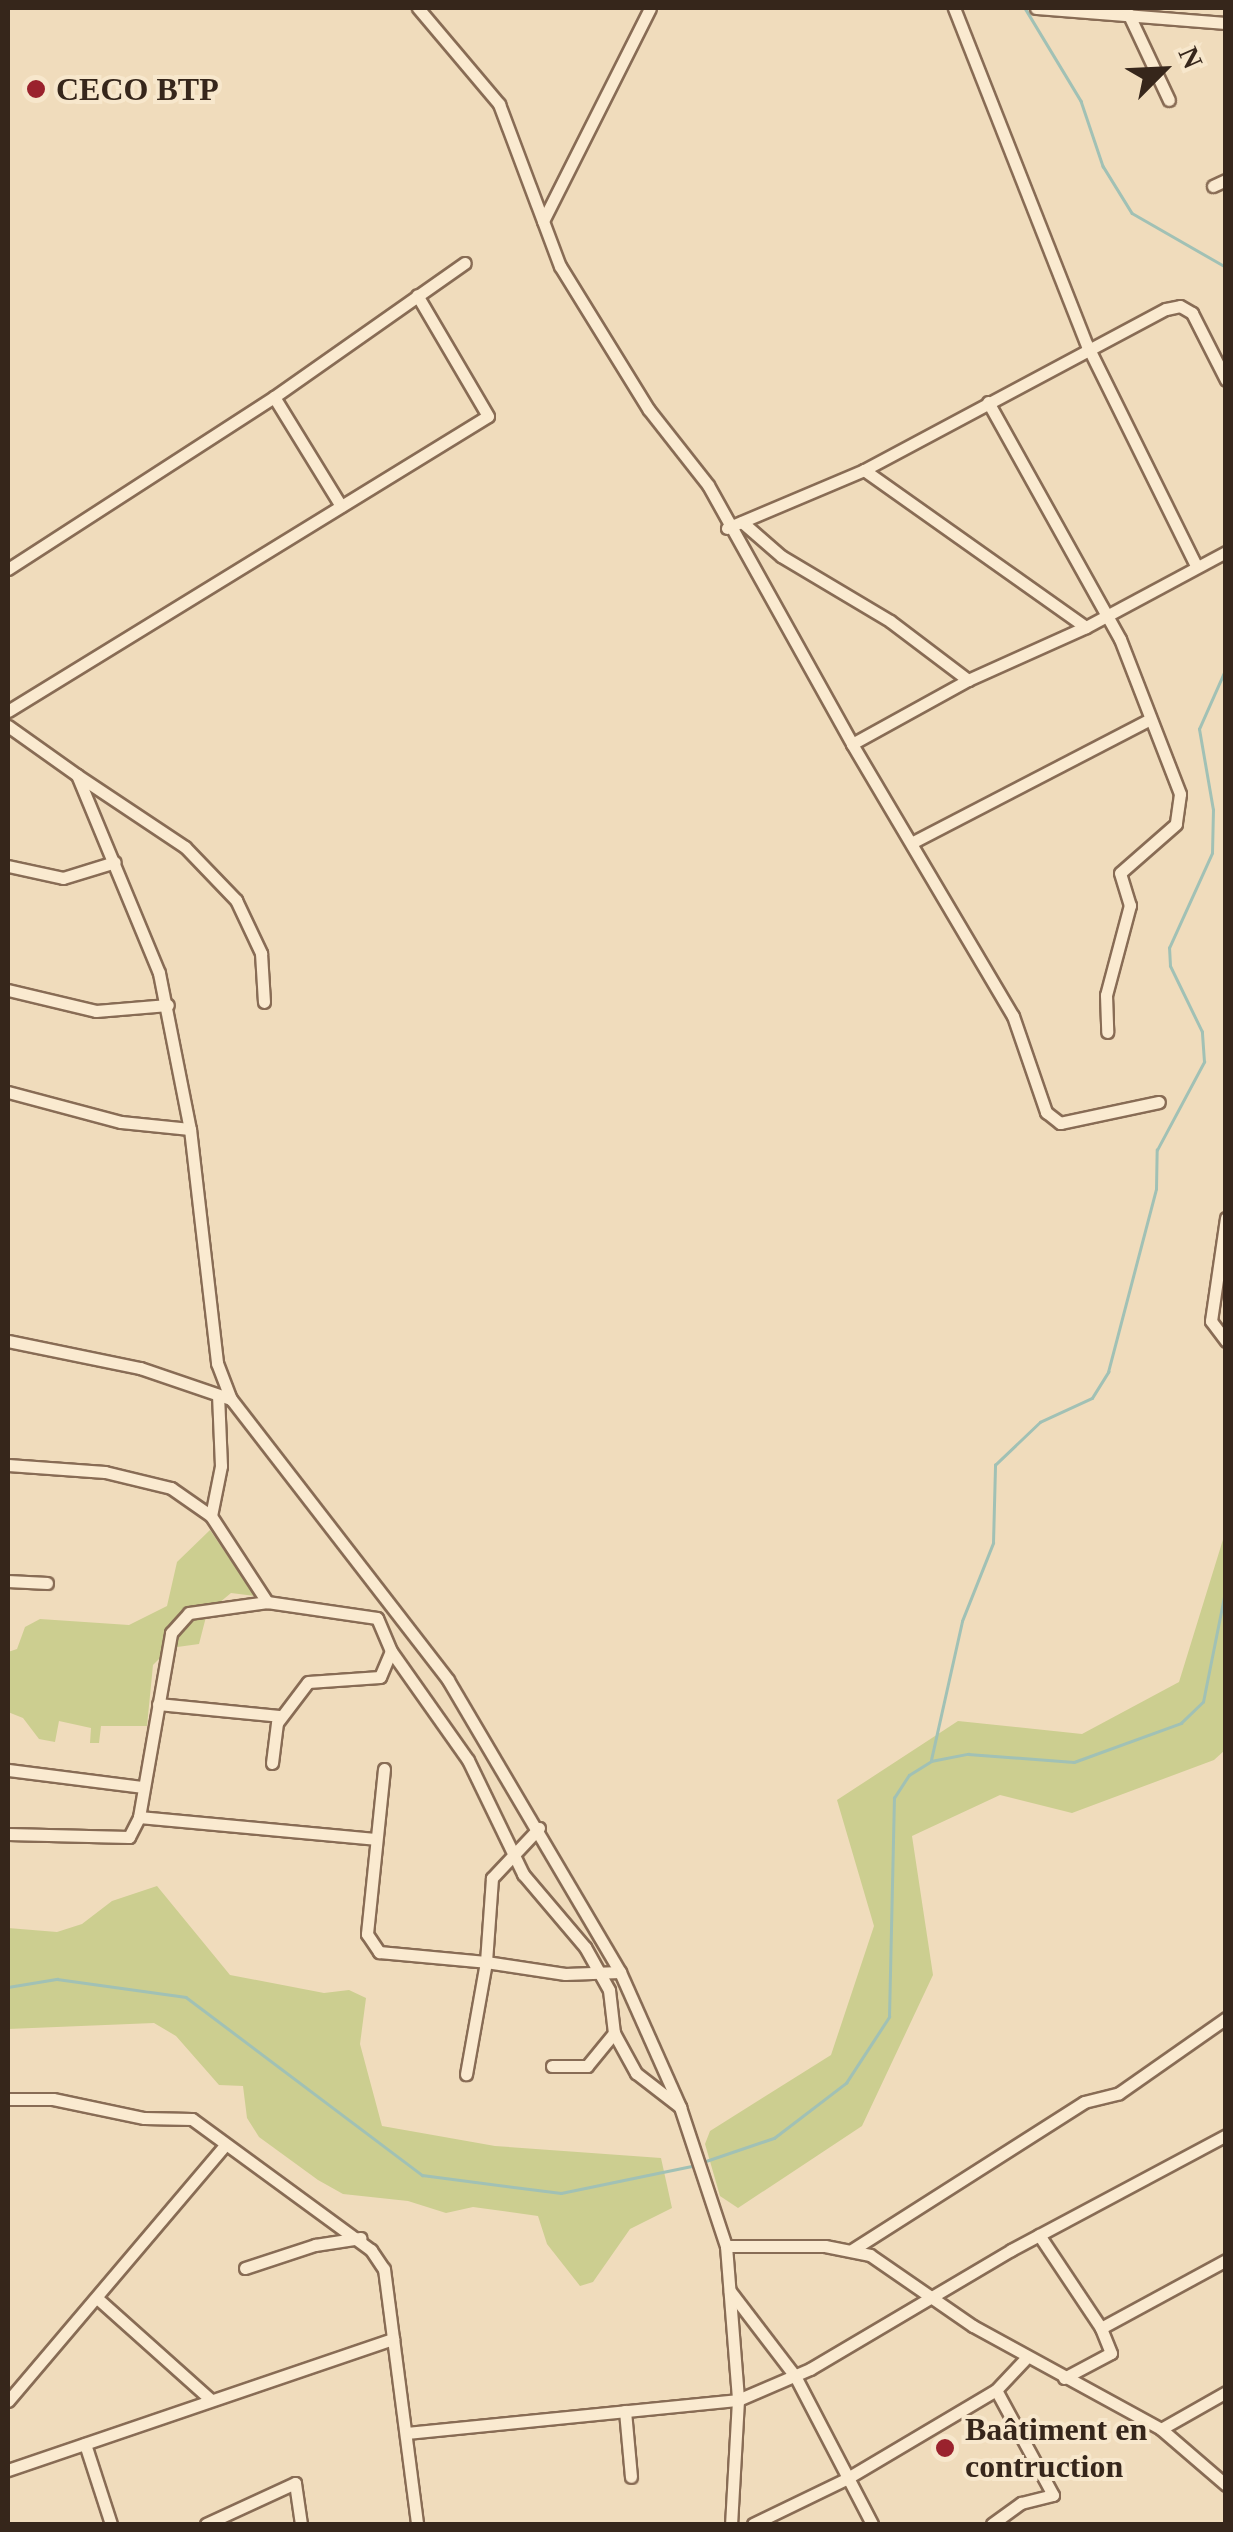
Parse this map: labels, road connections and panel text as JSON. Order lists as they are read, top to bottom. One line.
{"places":["CECO BTP","Baâtiment en contruction"],"north":"top right"}
